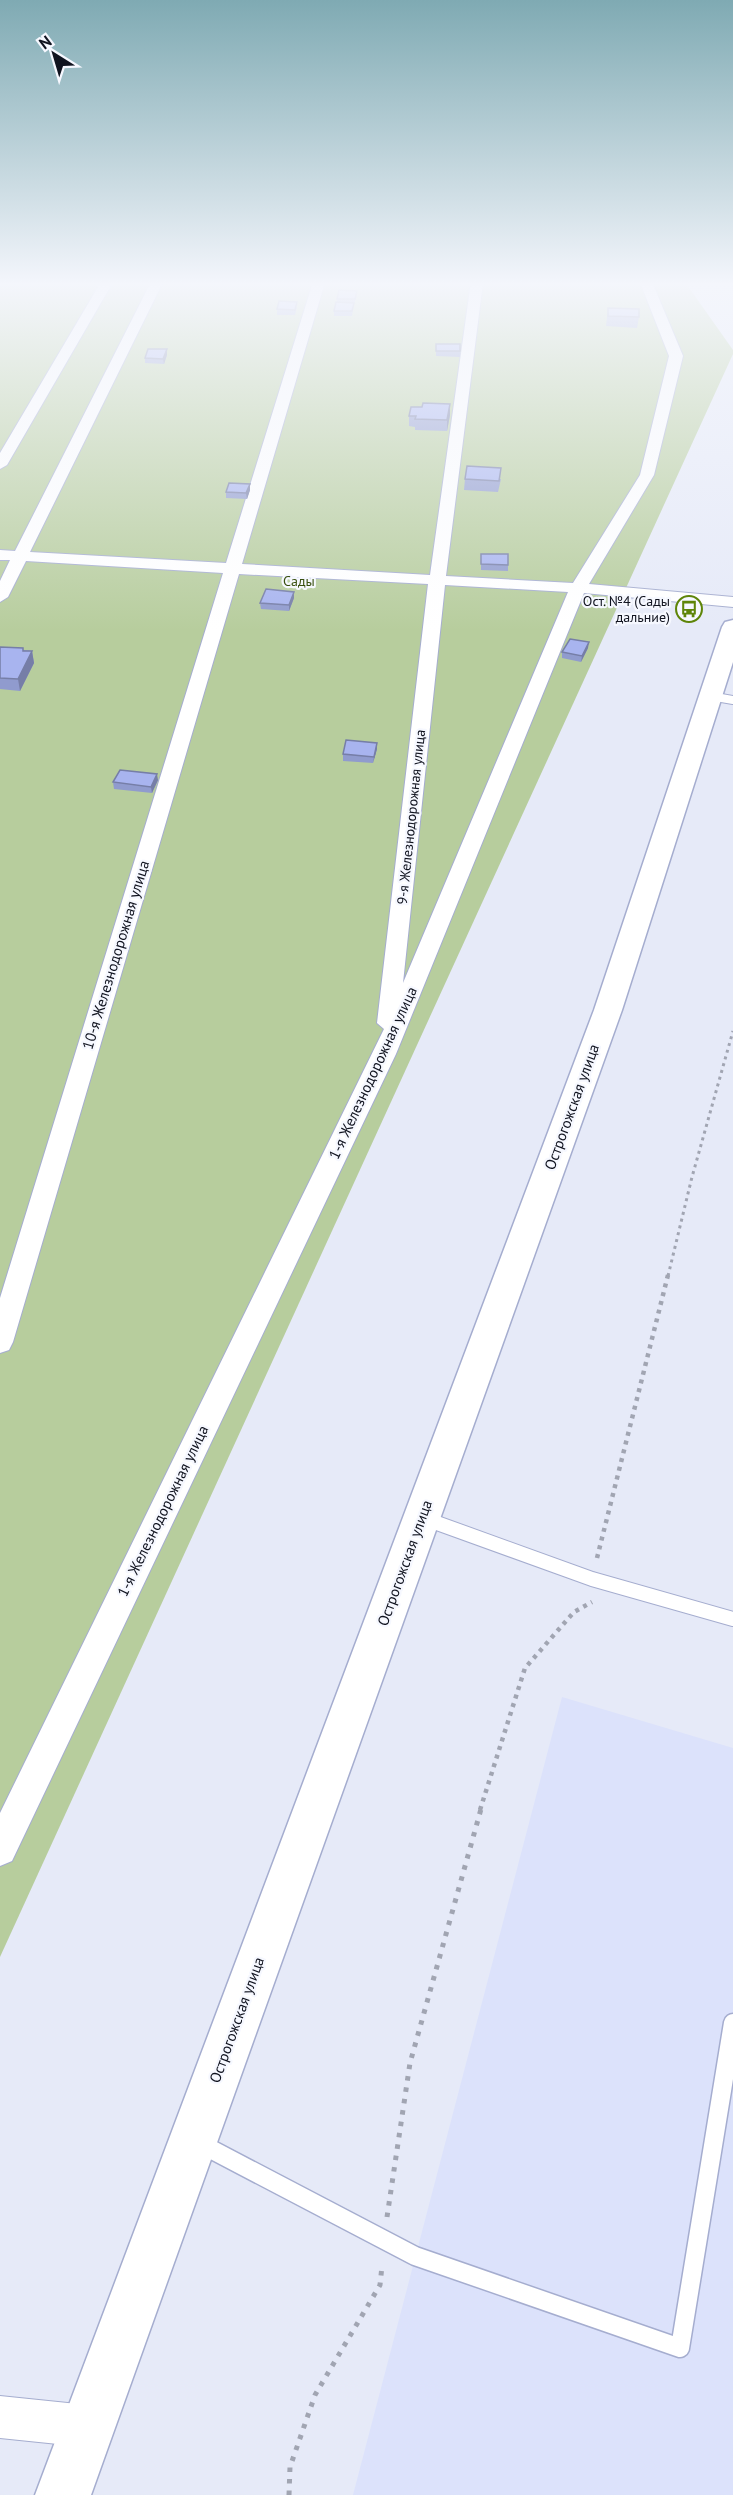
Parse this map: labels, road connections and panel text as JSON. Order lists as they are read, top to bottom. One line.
{"streets":{"street":["9-я Железнодорожная улица","10-я Железнодорожная улица","1-я Железнодорожная улица","Острогожская улица"]},"crossings":[["9-я Железнодорожная улица","1-я Железнодорожная улица"]],"parks":["Сады"],"places":{"bus stop":["Ост. №4 (Сады дальние)"]},"north":"top left"}
